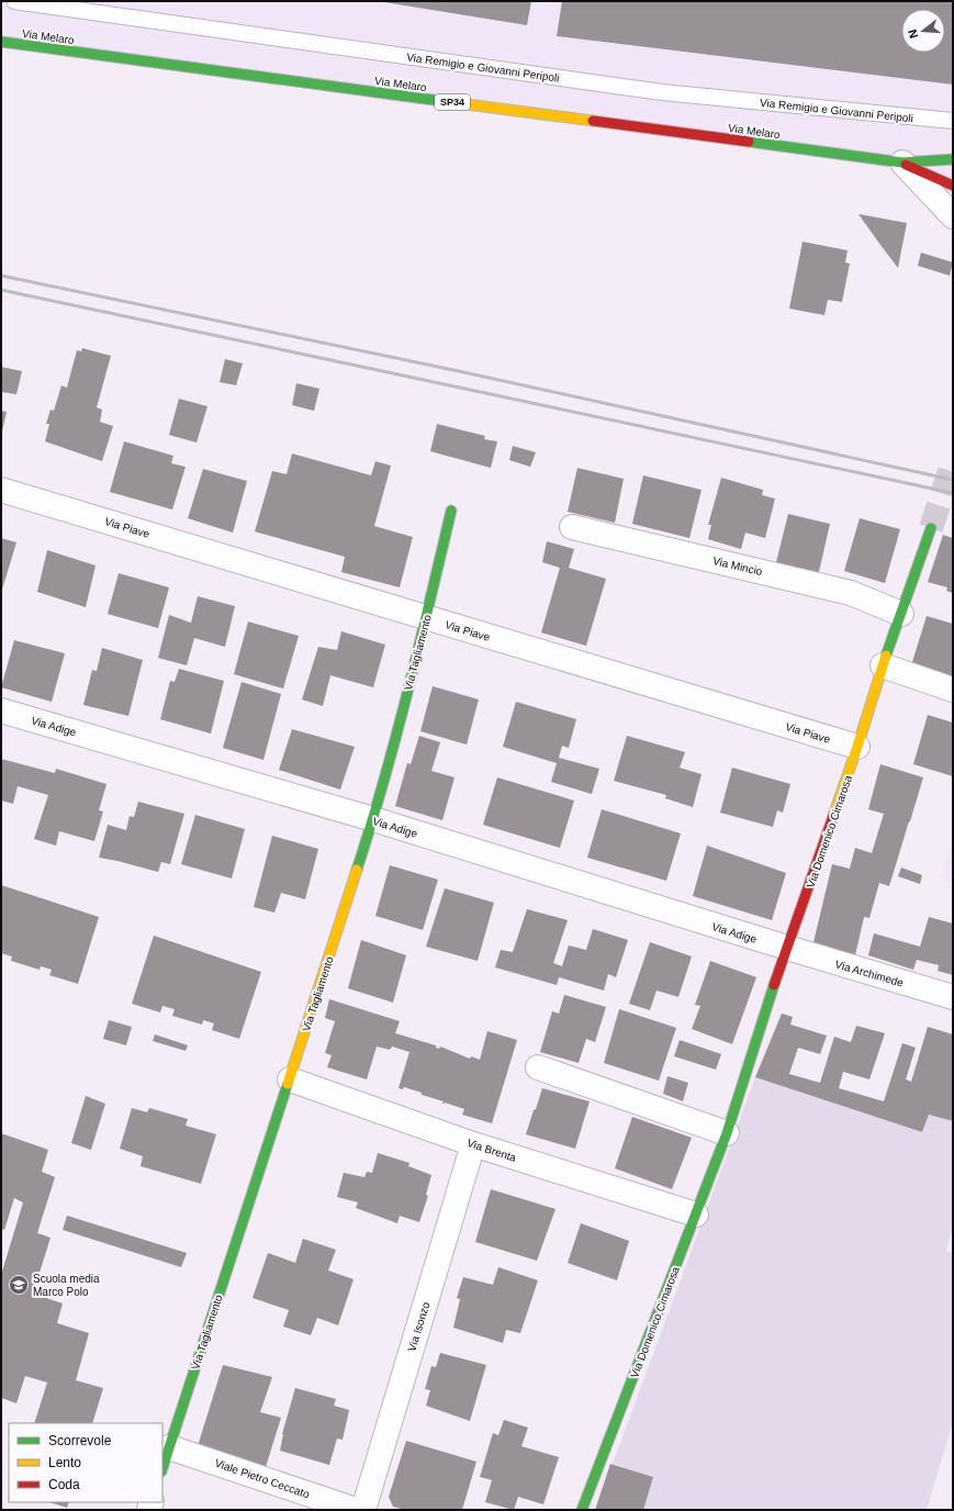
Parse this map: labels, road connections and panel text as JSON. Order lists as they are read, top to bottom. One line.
{"streets":{"street":["Via Melaro","SP34","Via Piave","Via Mincio","Via Tagliamento","Via Adige","Via Domenico Cimarosa","Via Archimede","Via Brenta","Via Isonzo","Viale Pietro Ceccato"],"lane":["Via Remigio e Giovanni Peripoli"]},"crossings":[["Via Piave","Via Tagliamento"],["Via Piave","Via Domenico Cimarosa"],["Via Mincio","Via Domenico Cimarosa"],["Via Tagliamento","Via Adige"],["Via Tagliamento","Via Brenta"],["Via Tagliamento","Viale Pietro Ceccato"],["Via Adige","Via Domenico Cimarosa"],["Via Adige","Via Archimede"],["Via Domenico Cimarosa","Via Archimede"],["Via Domenico Cimarosa","Via Brenta"],["Via Brenta","Via Isonzo"]],"places":{"school or university":["Scuola media Marco Polo"]},"legend":["Scorrevole","Lento","Coda"],"north":"left"}
